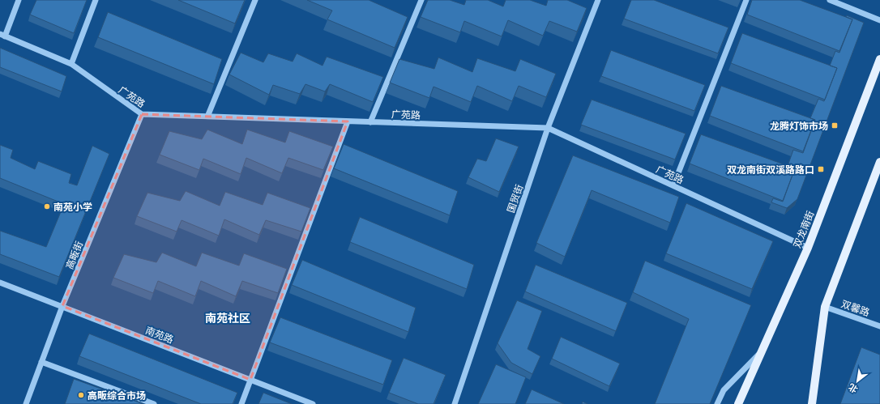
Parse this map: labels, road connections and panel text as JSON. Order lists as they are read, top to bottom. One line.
{"streets":{"main road":["双龙南街"],"street":["广苑路","国贸街","高畈街","双馨路","南苑路"]},"crossings":[["广苑路","国贸街"],["广苑路","双龙南街"],["广苑路","高畈街"],["高畈街","南苑路"]],"districts":["南苑社区"],"places":{"transit":["龙腾灯饰市场","双龙南街双溪路路口"],"other":["南苑小学","高畈综合市场"]},"north":"bottom left"}
